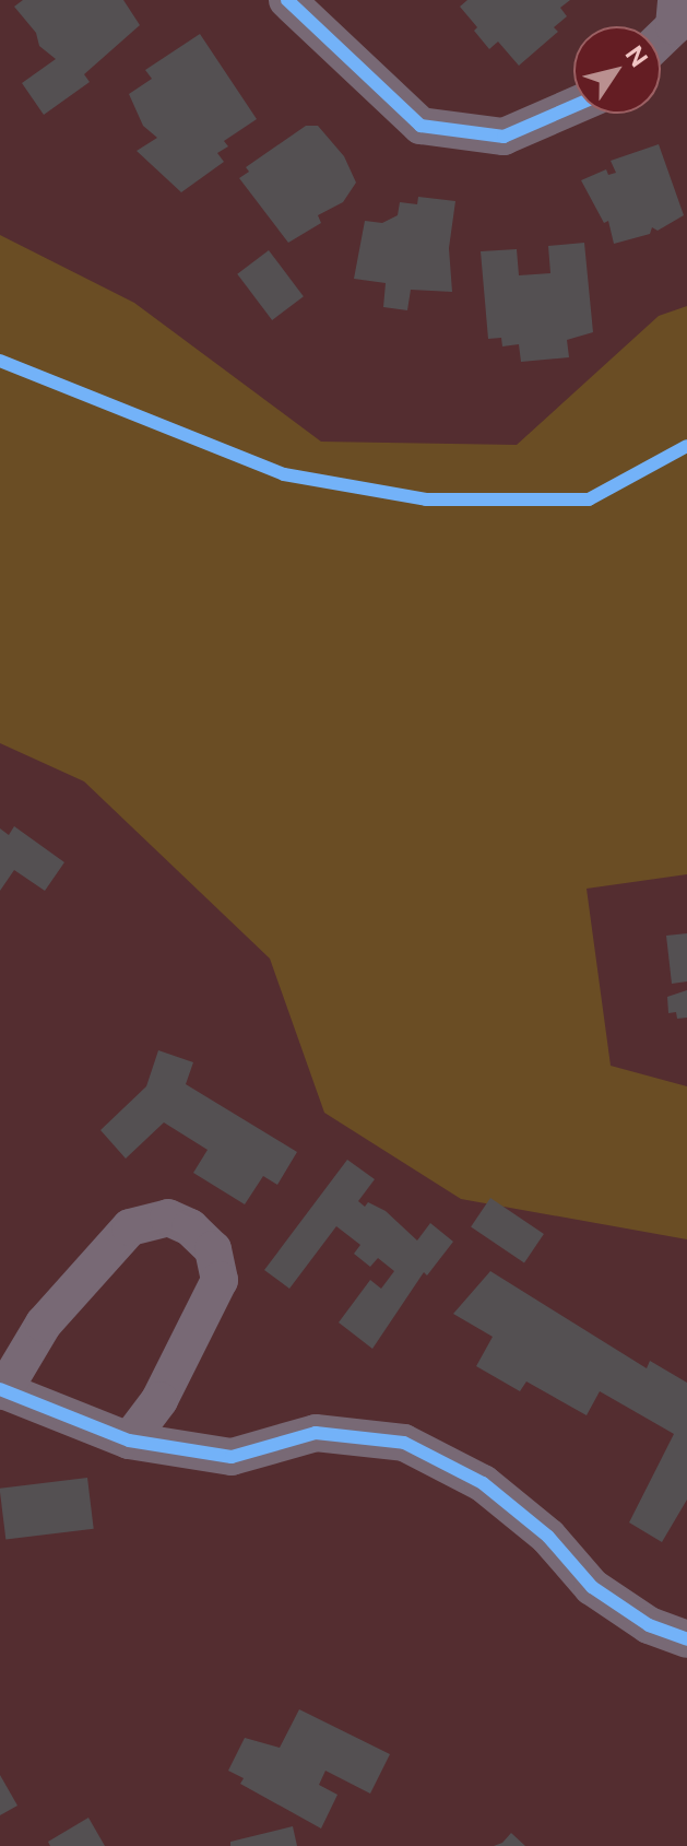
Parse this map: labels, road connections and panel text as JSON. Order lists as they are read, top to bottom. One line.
{"north":"top right"}
